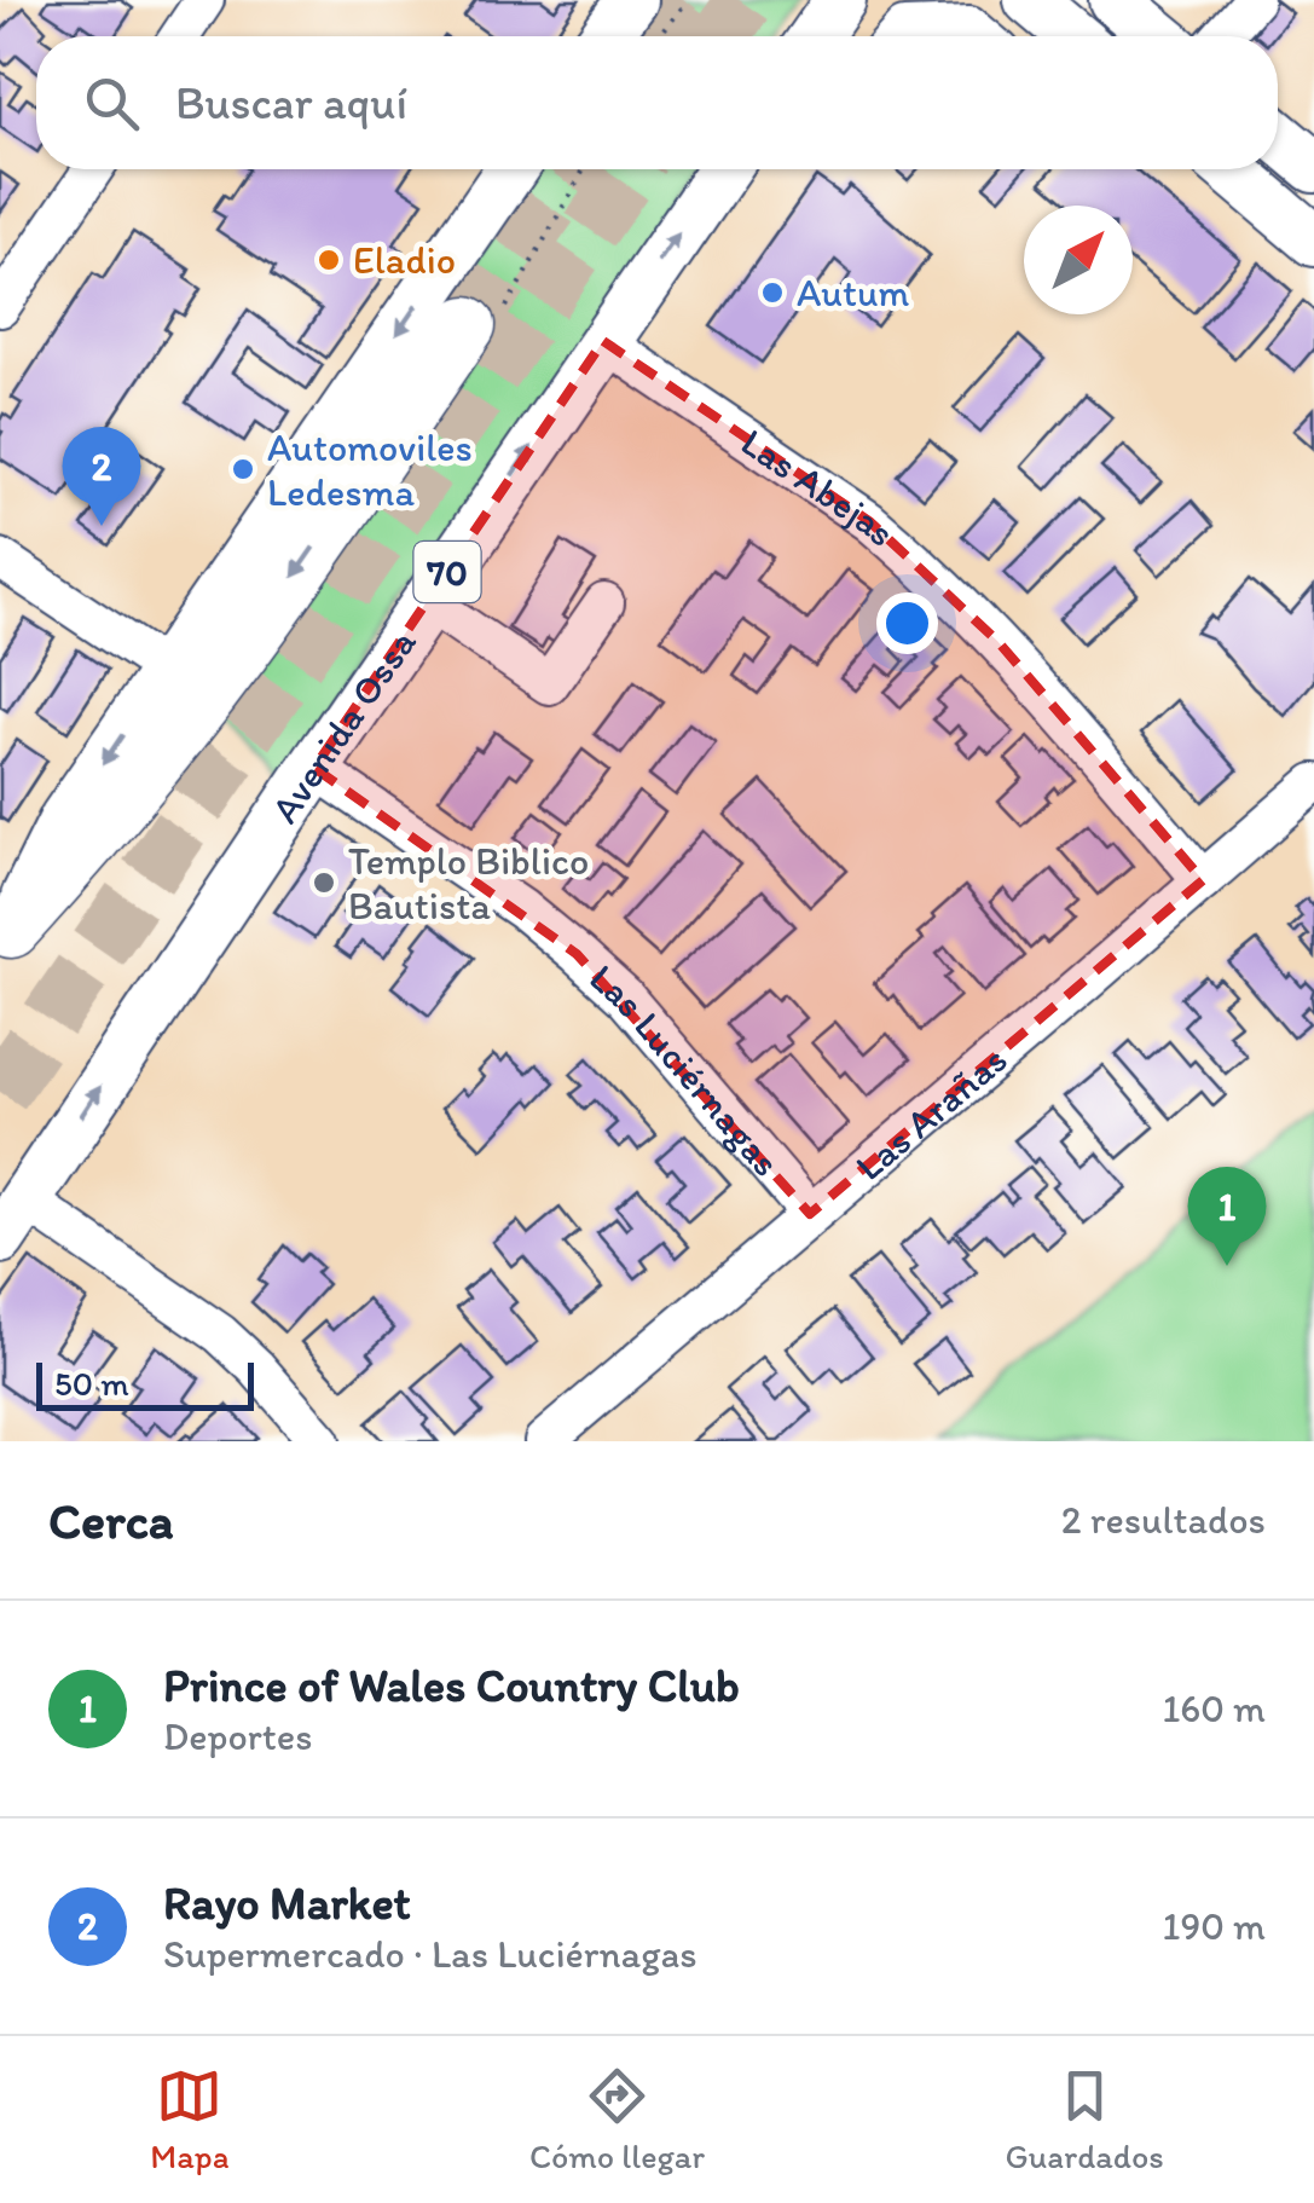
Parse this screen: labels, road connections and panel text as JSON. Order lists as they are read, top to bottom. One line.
{"streets":{"main road":["70","Avenida Ossa"],"street":["Las Abejas","Las Luciérnagas","Las Arañas"]},"crossings":[["Las Abejas","Avenida Ossa"],["Las Abejas","Las Arañas"],["Avenida Ossa","Las Luciérnagas"],["Las Luciérnagas","Las Arañas"]],"places":["Eladio","Autum","Automoviles Ledesma","Templo Biblico Bautista"],"scale_bar":"50 m","north":"top right","page":{"search":"Buscar aquí","pins":["2","1"],"scale":"50 m","heading":["Cerca","2 resultados"],"list":[{"mark":"1","name":"Prince of Wales Country Club","note":"Deportes","value":"160 m"},{"mark":"2","name":"Rayo Market","note":"Supermercado · Las Luciérnagas","value":"190 m"}],"nav":["Mapa","Cómo llegar","Guardados"]}}
